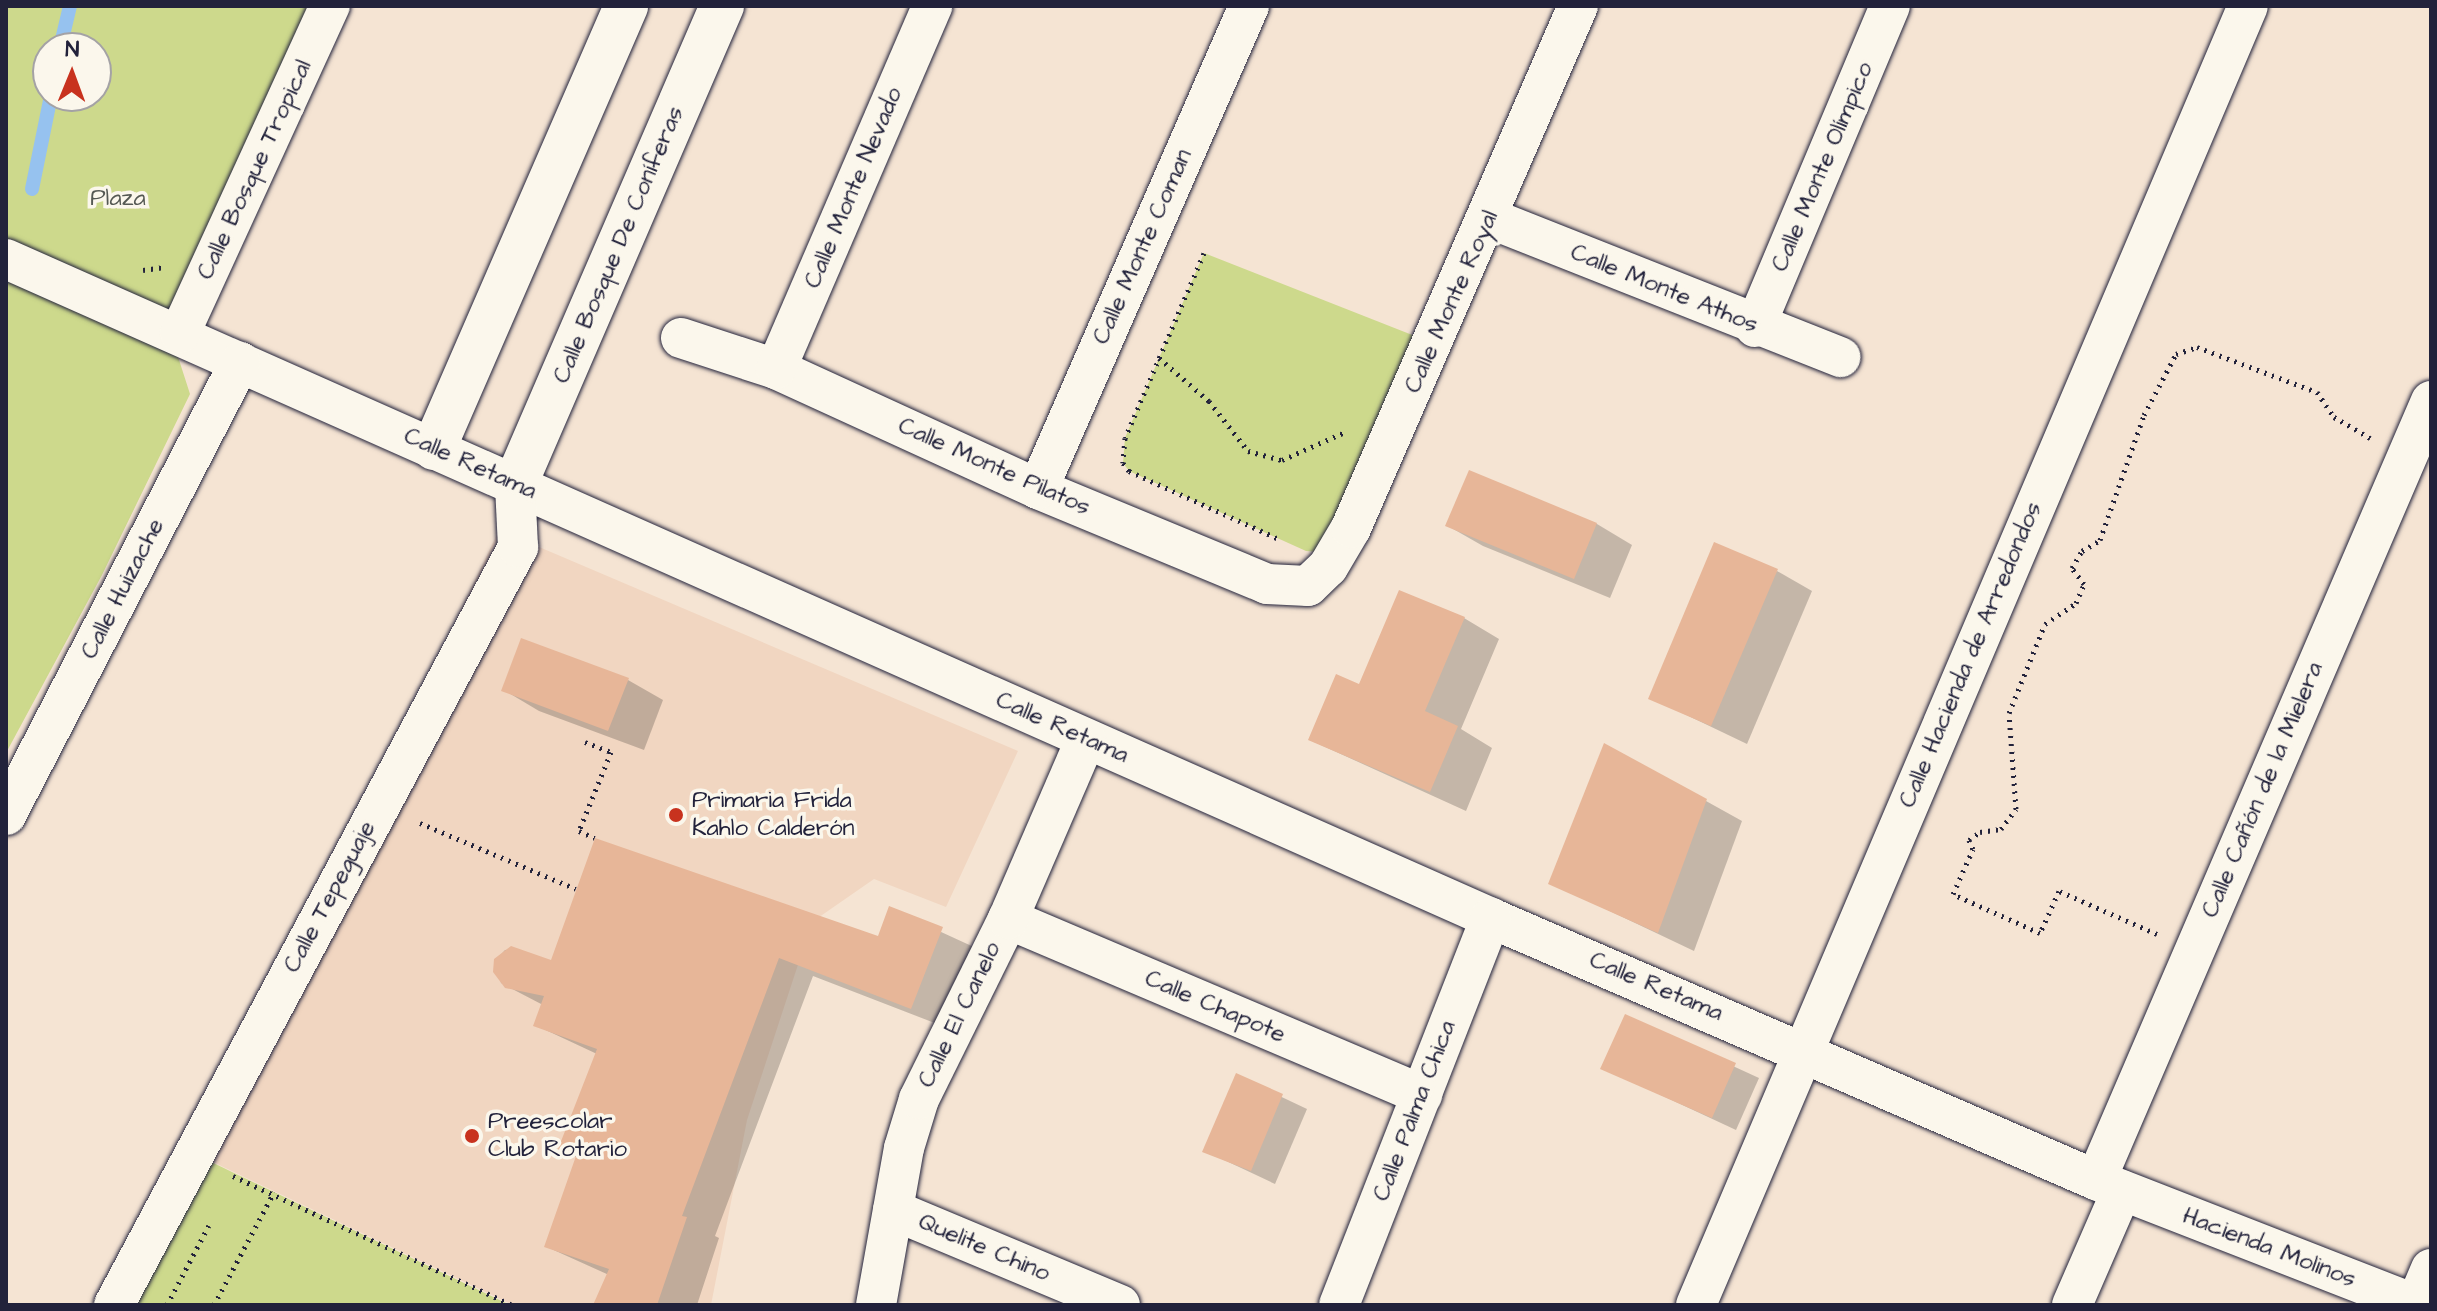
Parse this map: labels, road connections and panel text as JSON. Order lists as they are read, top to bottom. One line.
{"streets":{"street":["Calle Monte Olímpico","Calle Bosque Tropical","Calle Monte Nevado","Calle Bosque De Coníferas","Calle Monte Coman","Calle Monte Athos","Calle Monte Royal","Calle Retama","Calle Monte Pilatos","Calle Huizache","Calle Hacienda de Arredondos","Calle Cañón de la Mielera","Calle Tepeguaje","Calle Chapote","Calle El Canelo","Calle Palma Chica","Quelite Chino","Hacienda Molinos"]},"crossings":[["Calle Monte Olímpico","Calle Monte Athos"],["Calle Bosque Tropical","Calle Retama"],["Calle Monte Nevado","Calle Monte Pilatos"],["Calle Bosque De Coníferas","Calle Retama"],["Calle Bosque De Coníferas","Calle Tepeguaje"],["Calle Monte Coman","Calle Monte Pilatos"],["Calle Monte Athos","Calle Monte Royal"],["Calle Monte Royal","Calle Monte Pilatos"],["Calle Retama","Calle Huizache"],["Calle Retama","Calle Hacienda de Arredondos"],["Calle Retama","Calle Cañón de la Mielera"],["Calle Retama","Calle Tepeguaje"],["Calle Retama","Calle El Canelo"],["Calle Retama","Calle Palma Chica"],["Calle Retama","Hacienda Molinos"],["Calle Cañón de la Mielera","Hacienda Molinos"],["Calle Chapote","Calle El Canelo"],["Calle Chapote","Calle Palma Chica"],["Calle El Canelo","Quelite Chino"]],"parks":["Plaza"],"places":["Primaria Frida Kahlo Calderón","Preescolar Club Rotario"],"north":"top"}
